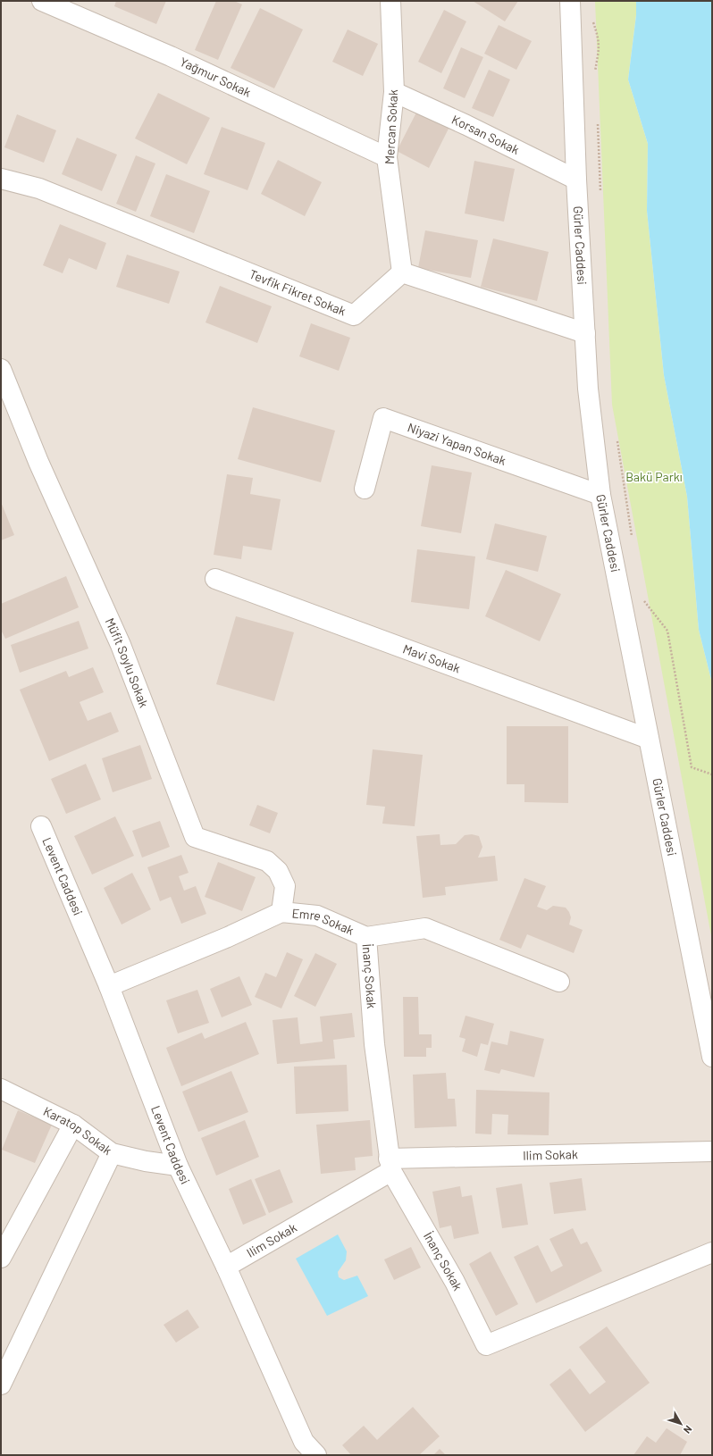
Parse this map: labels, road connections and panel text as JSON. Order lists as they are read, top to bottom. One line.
{"streets":{"street":["Yağmur Sokak","Mercan Sokak","Korsan Sokak","Gürler Caddesi","Tevfik Fikret Sokak","Niyazi Yapan Sokak","Mavi Sokak","Müfit Soylu Sokak","Levent Caddesi","Emre Sokak","İnanç Sokak","Karatop Sokak","Ilim Sokak"]},"crossings":[["Yağmur Sokak","Mercan Sokak"],["Mercan Sokak","Korsan Sokak"],["Mercan Sokak","Tevfik Fikret Sokak"],["Korsan Sokak","Gürler Caddesi"],["Gürler Caddesi","Niyazi Yapan Sokak"],["Gürler Caddesi","Mavi Sokak"],["Müfit Soylu Sokak","Emre Sokak"],["Levent Caddesi","Emre Sokak"],["Levent Caddesi","Karatop Sokak"],["Levent Caddesi","Ilim Sokak"],["Emre Sokak","İnanç Sokak"],["İnanç Sokak","Ilim Sokak"]],"parks":["Bakü Parkı"],"north":"bottom right"}
